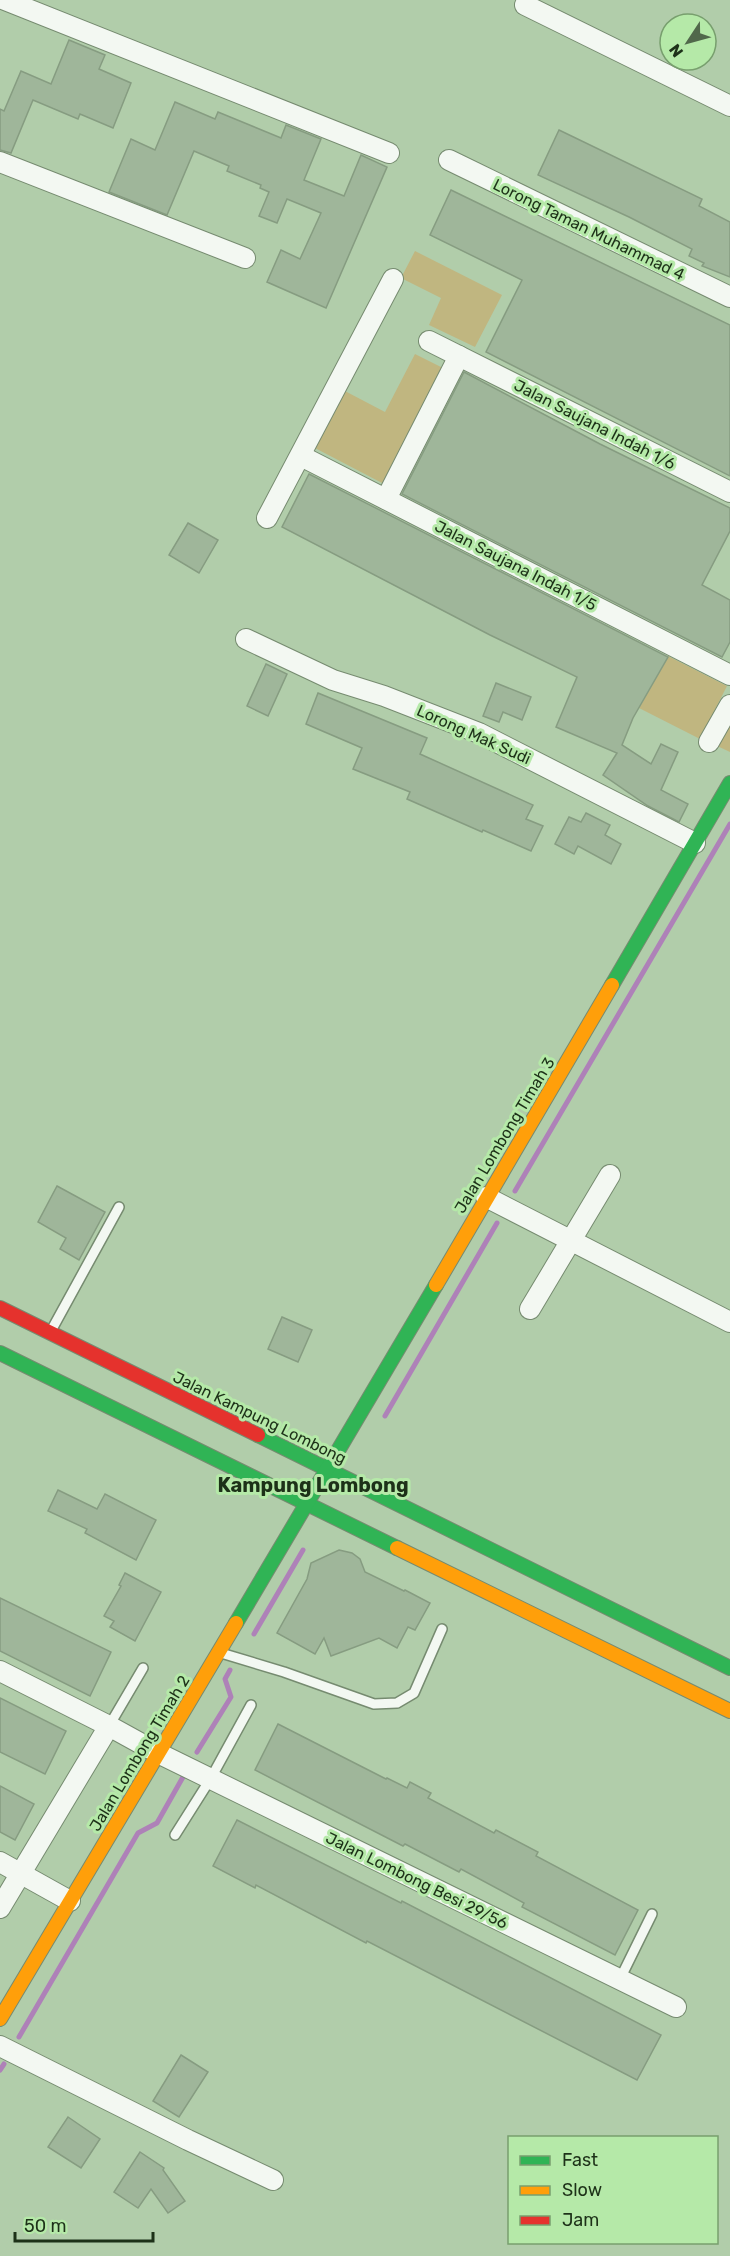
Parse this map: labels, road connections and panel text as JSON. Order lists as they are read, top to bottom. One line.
{"streets":{"street":["Lorong Taman Muhammad 4","Jalan Saujana Indah 1/6","Jalan Saujana Indah 1/5","Lorong Mak Sudi","Jalan Lombong Timah 3","Jalan Kampung Lombong","Jalan Lombong Timah 2","Jalan Lombong Besi 29/56"]},"crossings":[["Lorong Mak Sudi","Jalan Lombong Timah 3"],["Jalan Lombong Timah 3","Jalan Kampung Lombong"],["Jalan Lombong Timah 3","Jalan Lombong Timah 2"],["Jalan Lombong Timah 2","Jalan Lombong Besi 29/56"]],"districts":["Kampung Lombong"],"legend":["Fast","Slow","Jam"],"scale_bar":"50 m","north":"bottom left"}
